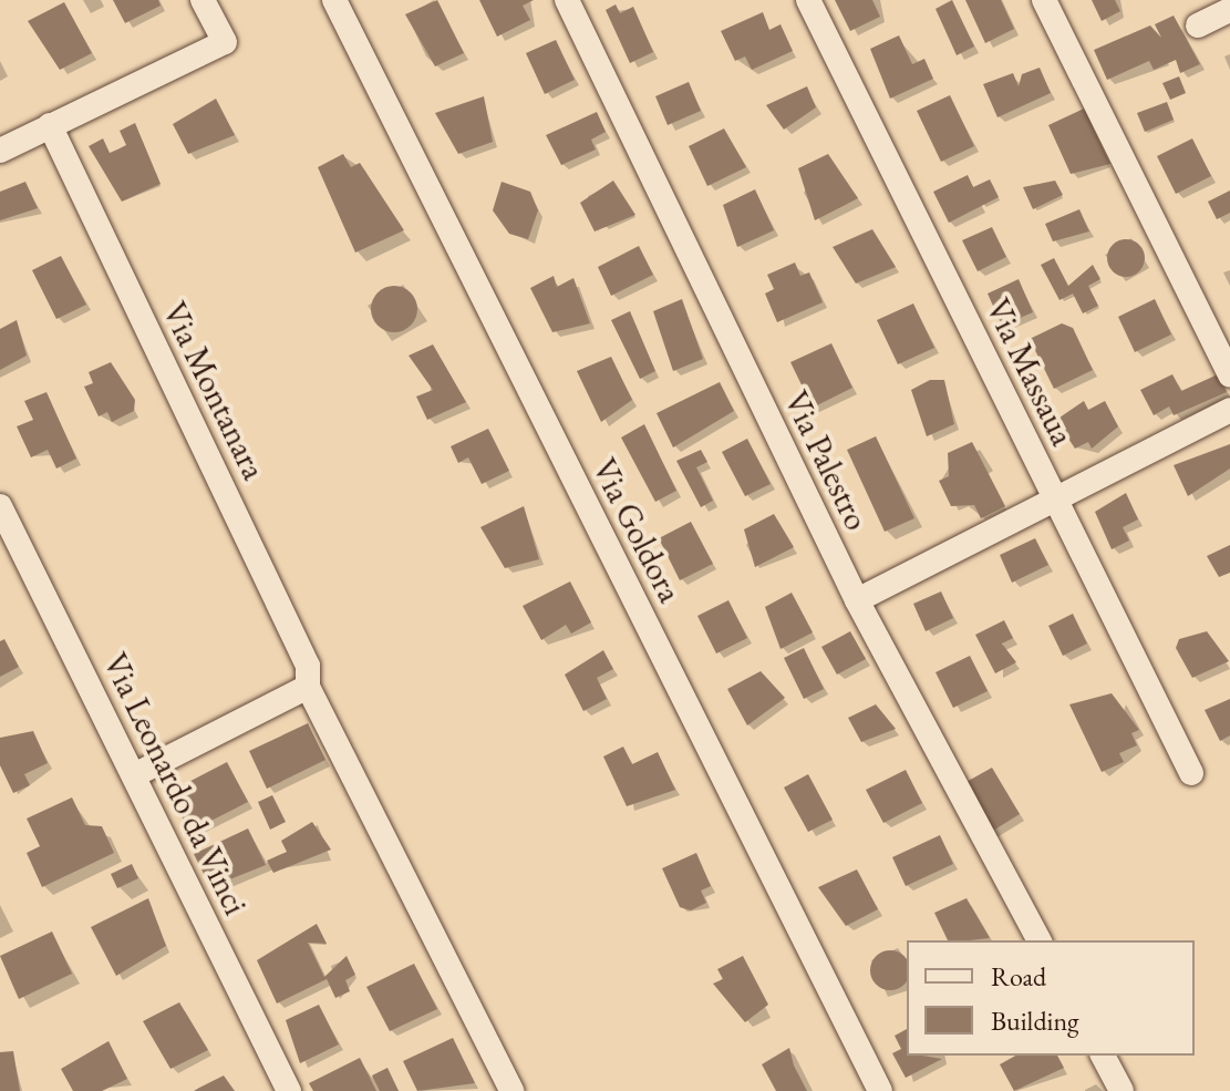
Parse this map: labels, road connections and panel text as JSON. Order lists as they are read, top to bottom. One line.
{"streets":{"street":["Via Massaua","Via Montanara","Via Palestro","Via Goldora","Via Leonardo da Vinci"]},"legend":["Road","Building"]}
